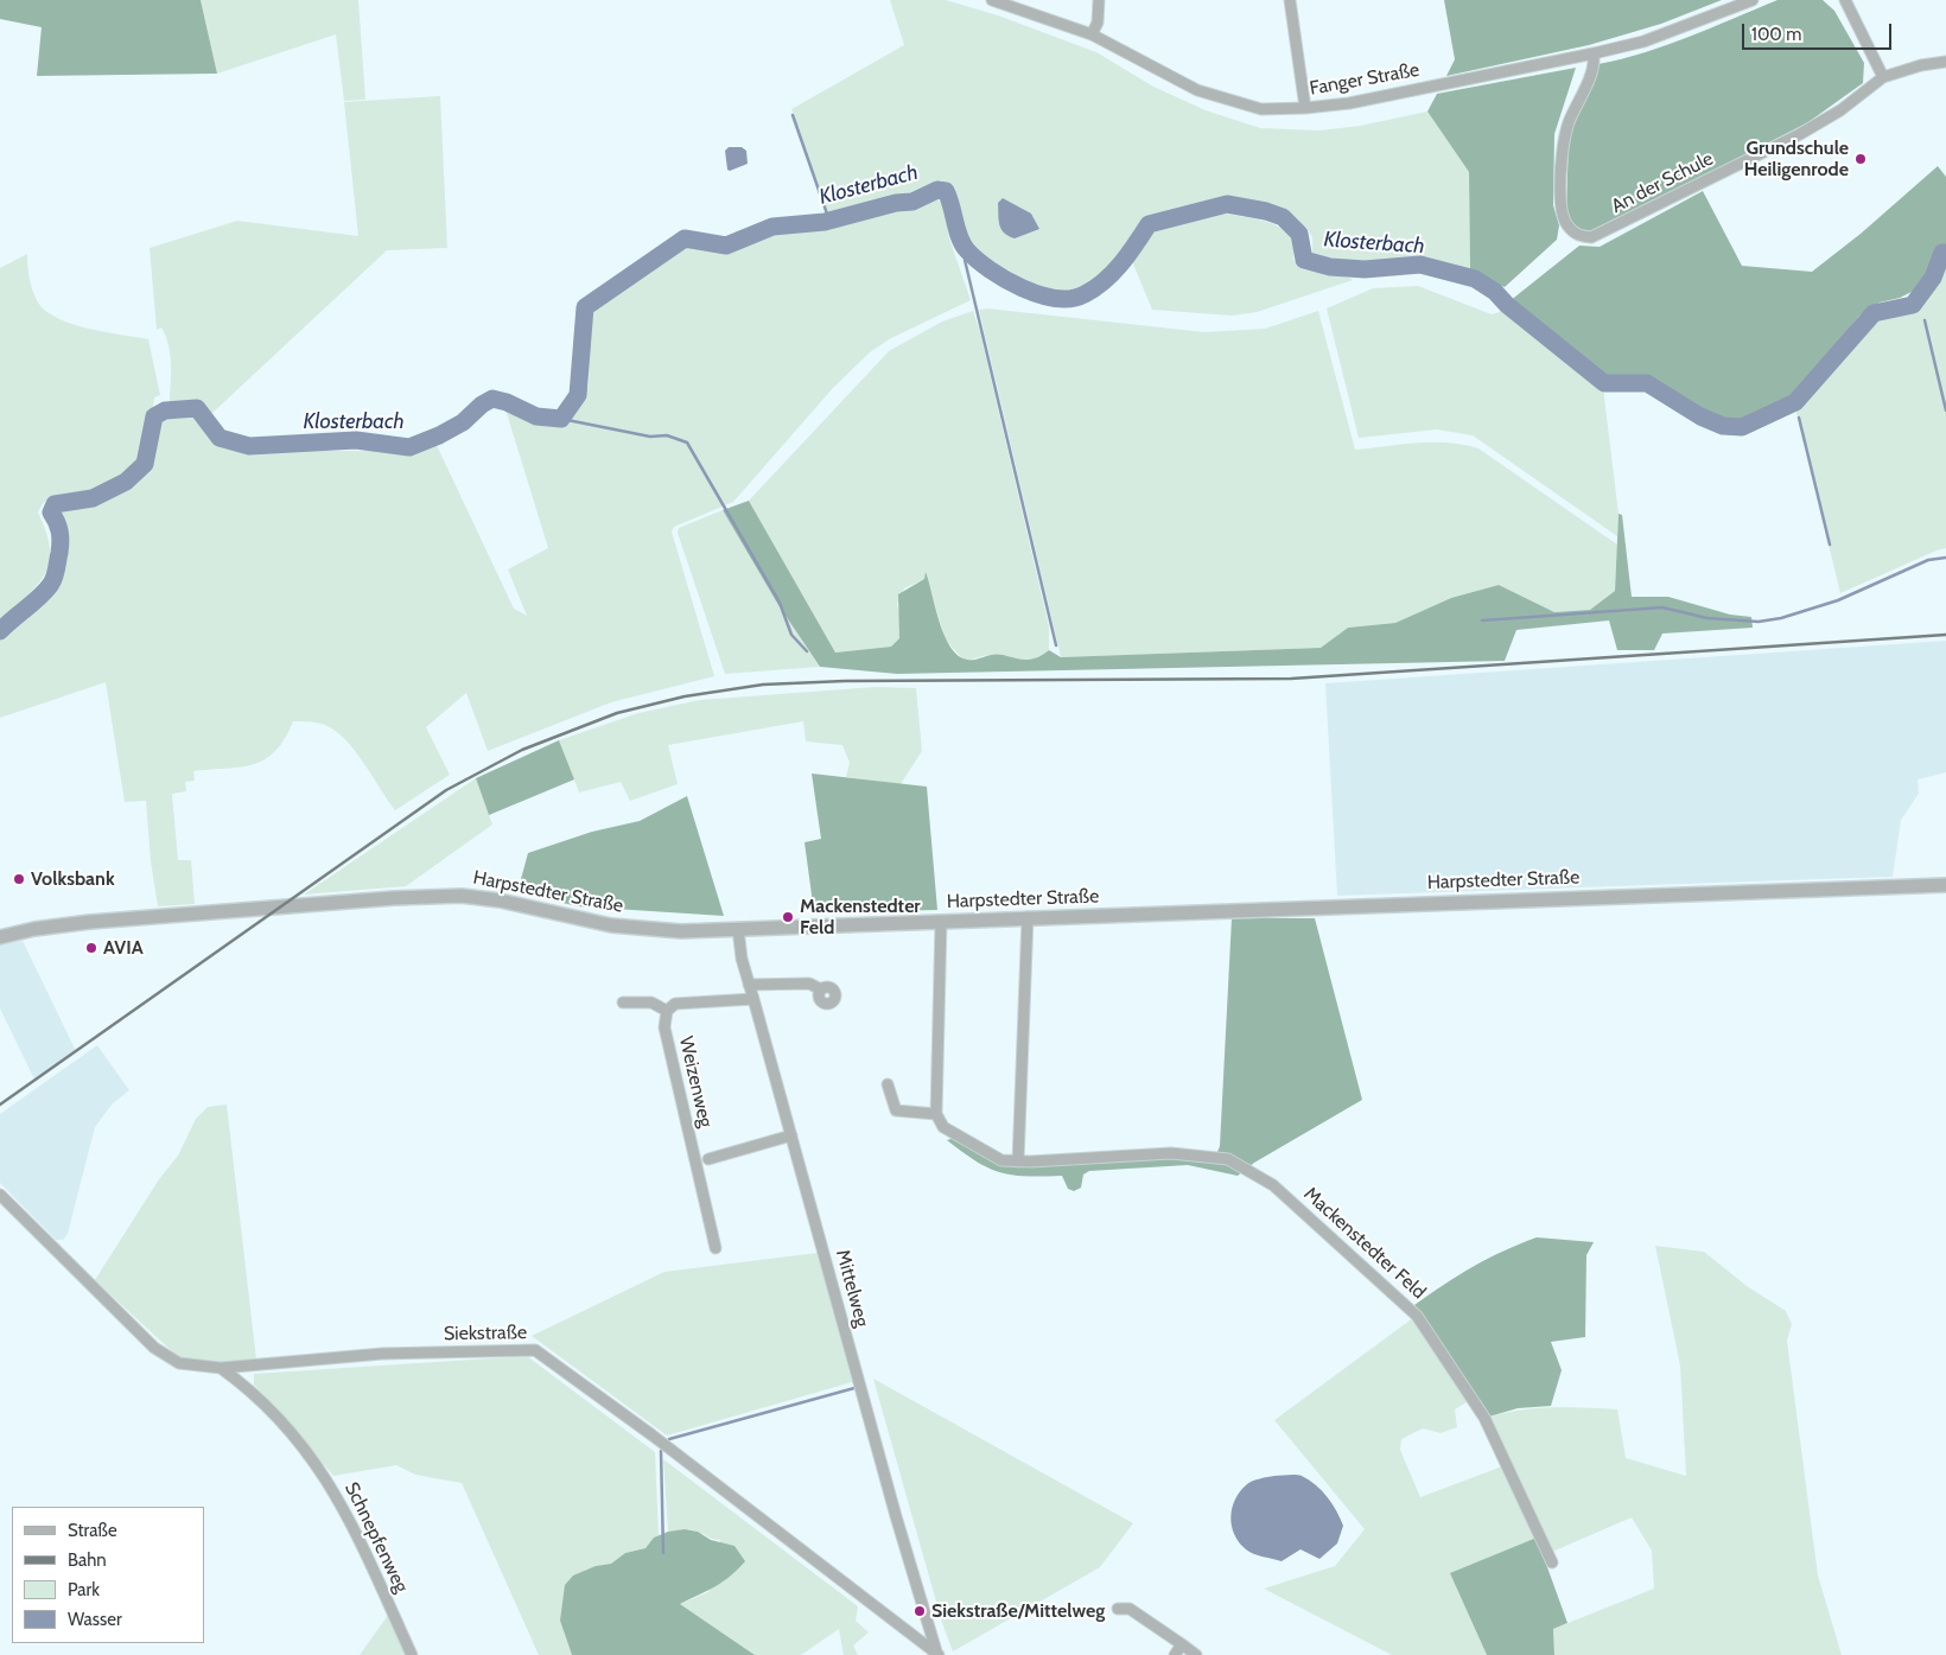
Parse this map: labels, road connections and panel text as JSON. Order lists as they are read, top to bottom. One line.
{"streets":{"street":["Fanger Straße","An der Schule","Harpstedter Straße","Weizenweg","Mackenstedter Feld","Mittelweg","Siekstraße","Schnepfenweg"]},"crossings":[["Fanger Straße","An der Schule"],["Harpstedter Straße","Mittelweg"],["Mittelweg","Siekstraße"],["Siekstraße","Schnepfenweg"]],"water":["Klosterbach"],"places":["Grundschule Heiligenrode","Volksbank","Mackenstedter Feld","AVIA","Siekstraße/Mittelweg"],"legend":["Straße","Bahn","Park","Wasser"],"scale_bar":"100 m"}
